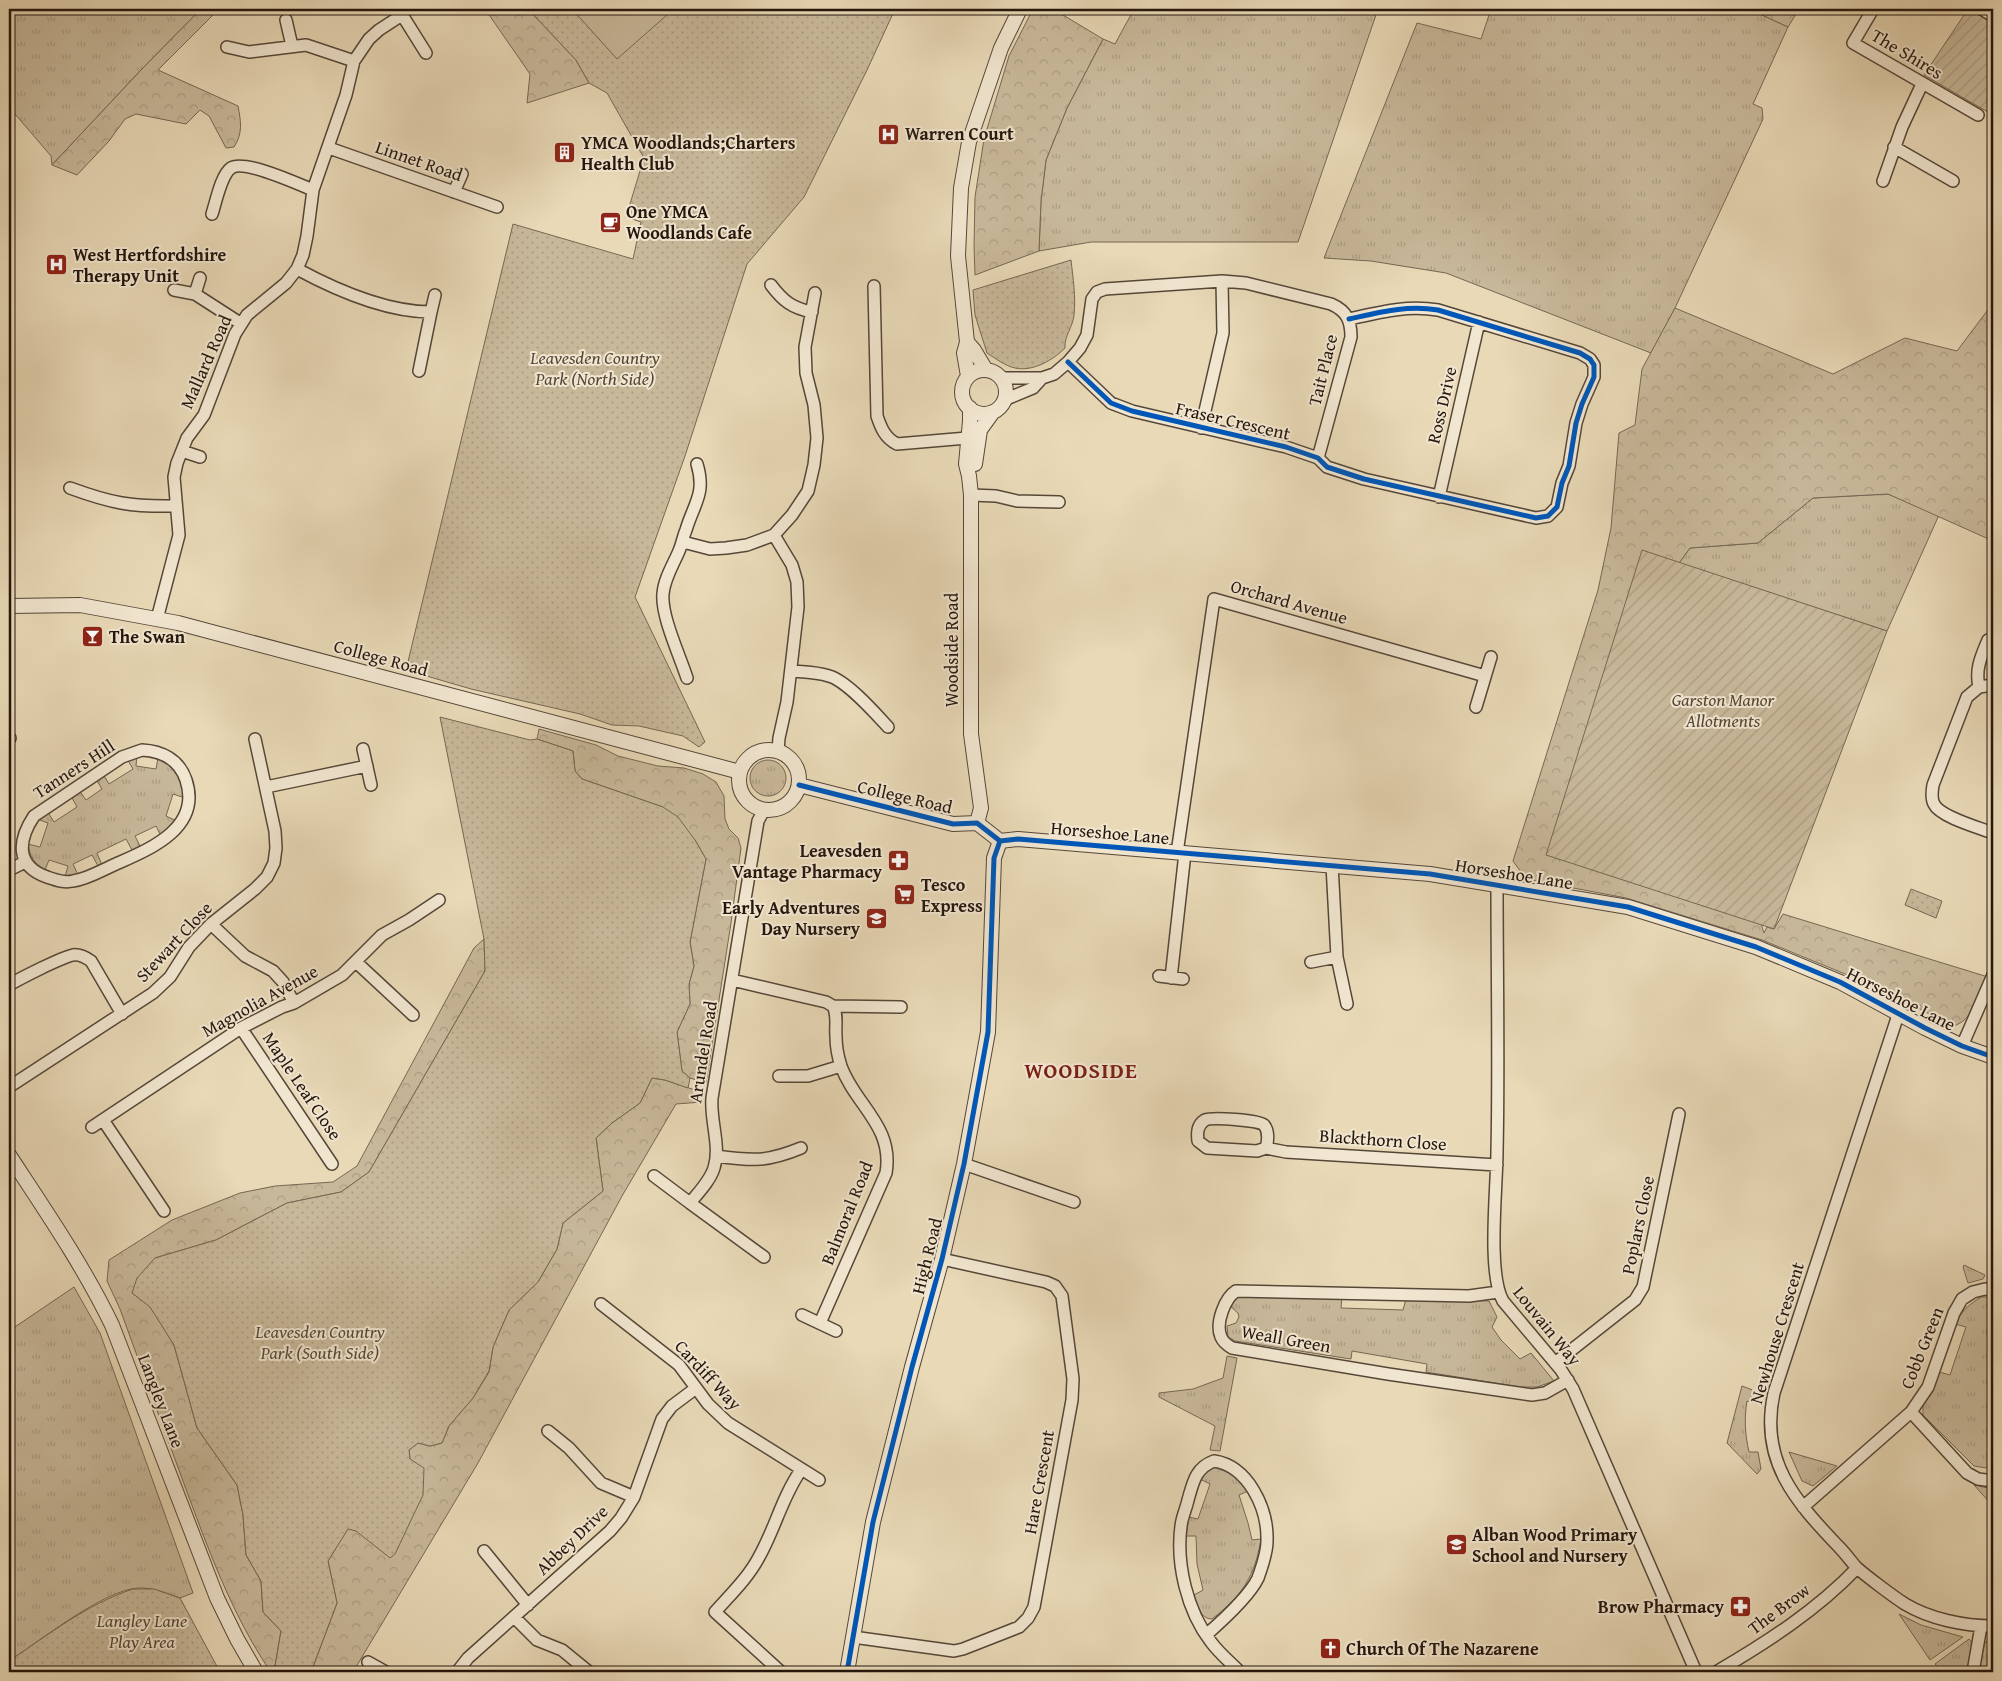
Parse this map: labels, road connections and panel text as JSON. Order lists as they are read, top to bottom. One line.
{"streets":{"street":["The Shires","Linnet Road","Mallard Road","Tait Place","Ross Drive","Fraser Crescent","Orchard Avenue","Woodside Road","College Road","Tanners Hill","Horseshoe Lane","Stewart Close","Magnolia Avenue","Arundel Road","Maple Leaf Close","Blackthorn Close","Balmoral Road","Poplars Close","High Road","Louvain Way","Newhouse Crescent","Weall Green","Cobb Green","Cardiff Way","Langley Lane","Hare Crescent","Abbey Drive","The Brow"]},"crossings":[["Linnet Road","Mallard Road"],["Mallard Road","College Road"],["Tait Place","Fraser Crescent"],["Ross Drive","Fraser Crescent"],["Orchard Avenue","Horseshoe Lane"],["Woodside Road","College Road"],["College Road","Arundel Road"],["Horseshoe Lane","High Road"],["Horseshoe Lane","Louvain Way"],["Horseshoe Lane","Newhouse Crescent"],["Magnolia Avenue","Maple Leaf Close"],["Blackthorn Close","Louvain Way"],["Poplars Close","Louvain Way"],["High Road","Hare Crescent"],["Louvain Way","Weall Green"],["Newhouse Crescent","Cobb Green"],["Newhouse Crescent","The Brow"],["Cardiff Way","Abbey Drive"]],"districts":["WOODSIDE"],"parks":["Leavesden Country Park (North Side)","Garston Manor Allotments","Leavesden Country Park (South Side)","Langley Lane Play Area"],"places":{"hospital":["Warren Court","West Hertfordshire Therapy Unit"],"building":["YMCA Woodlands;Charters Health Club"],"cafe":["One YMCA Woodlands Cafe"],"bar":["The Swan"],"pharmacy":["Leavesden Vantage Pharmacy","Brow Pharmacy"],"supermarket":["Tesco Express"],"school or university":["Early Adventures Day Nursery","Alban Wood Primary School and Nursery"],"church":["Church Of The Nazarene"]}}
